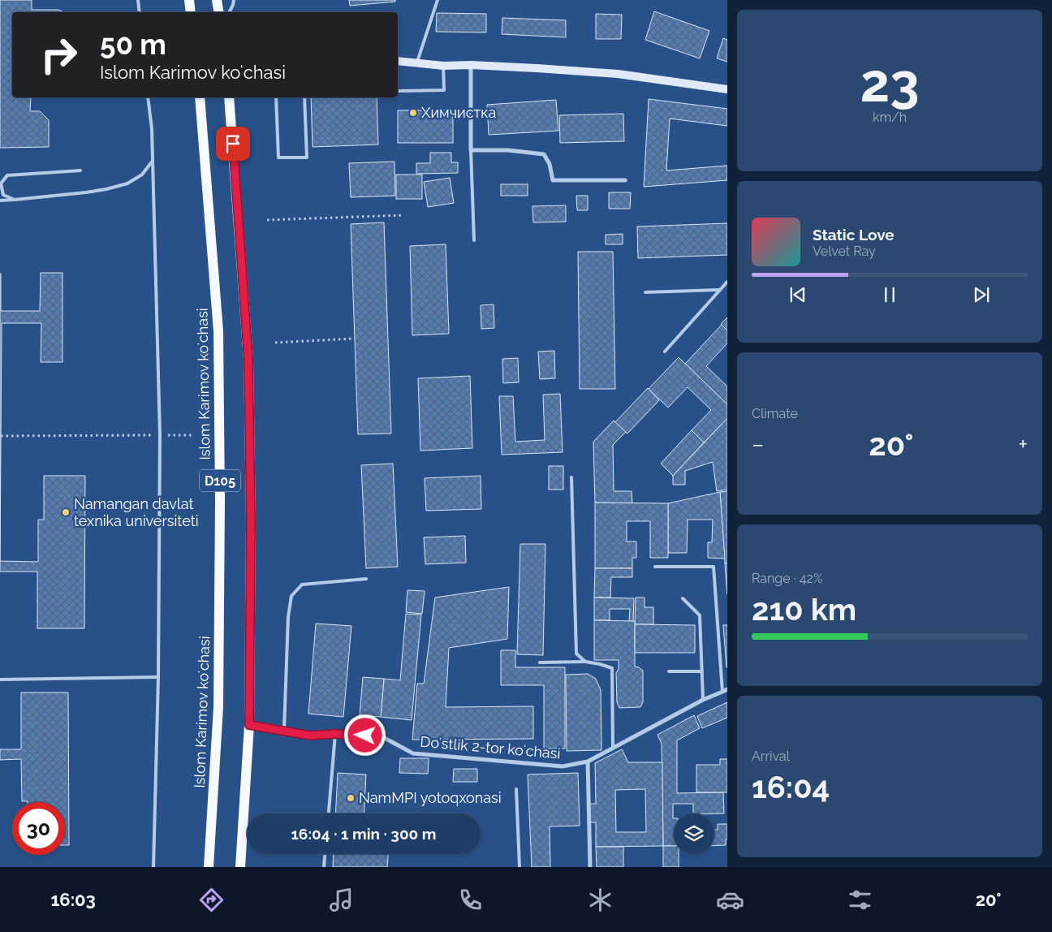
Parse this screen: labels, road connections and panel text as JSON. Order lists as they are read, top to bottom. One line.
{"streets":{"main road":["Islom Karimov koʻchasi","D105"],"street":["Doʻstlik 2-tor koʻchasi"]},"crossings":[["D105","Doʻstlik 2-tor koʻchasi"]],"places":["Химчистка","Namangan davlat texnika universiteti","NamMPI yotoqxonasi"],"page":{"tile":[["23","km/h"],"Climate",["Range · 42%","210 km"],["Arrival","16:04"]],"turn":["50 m","Islom Karimov koʻchasi"],"song":["Static Love","Velvet Ray"],"heat":["−","20°","+"],"limit":"30","trip":"16:04 · 1 min · 300 m","tabs":["16:03","20°"]}}
